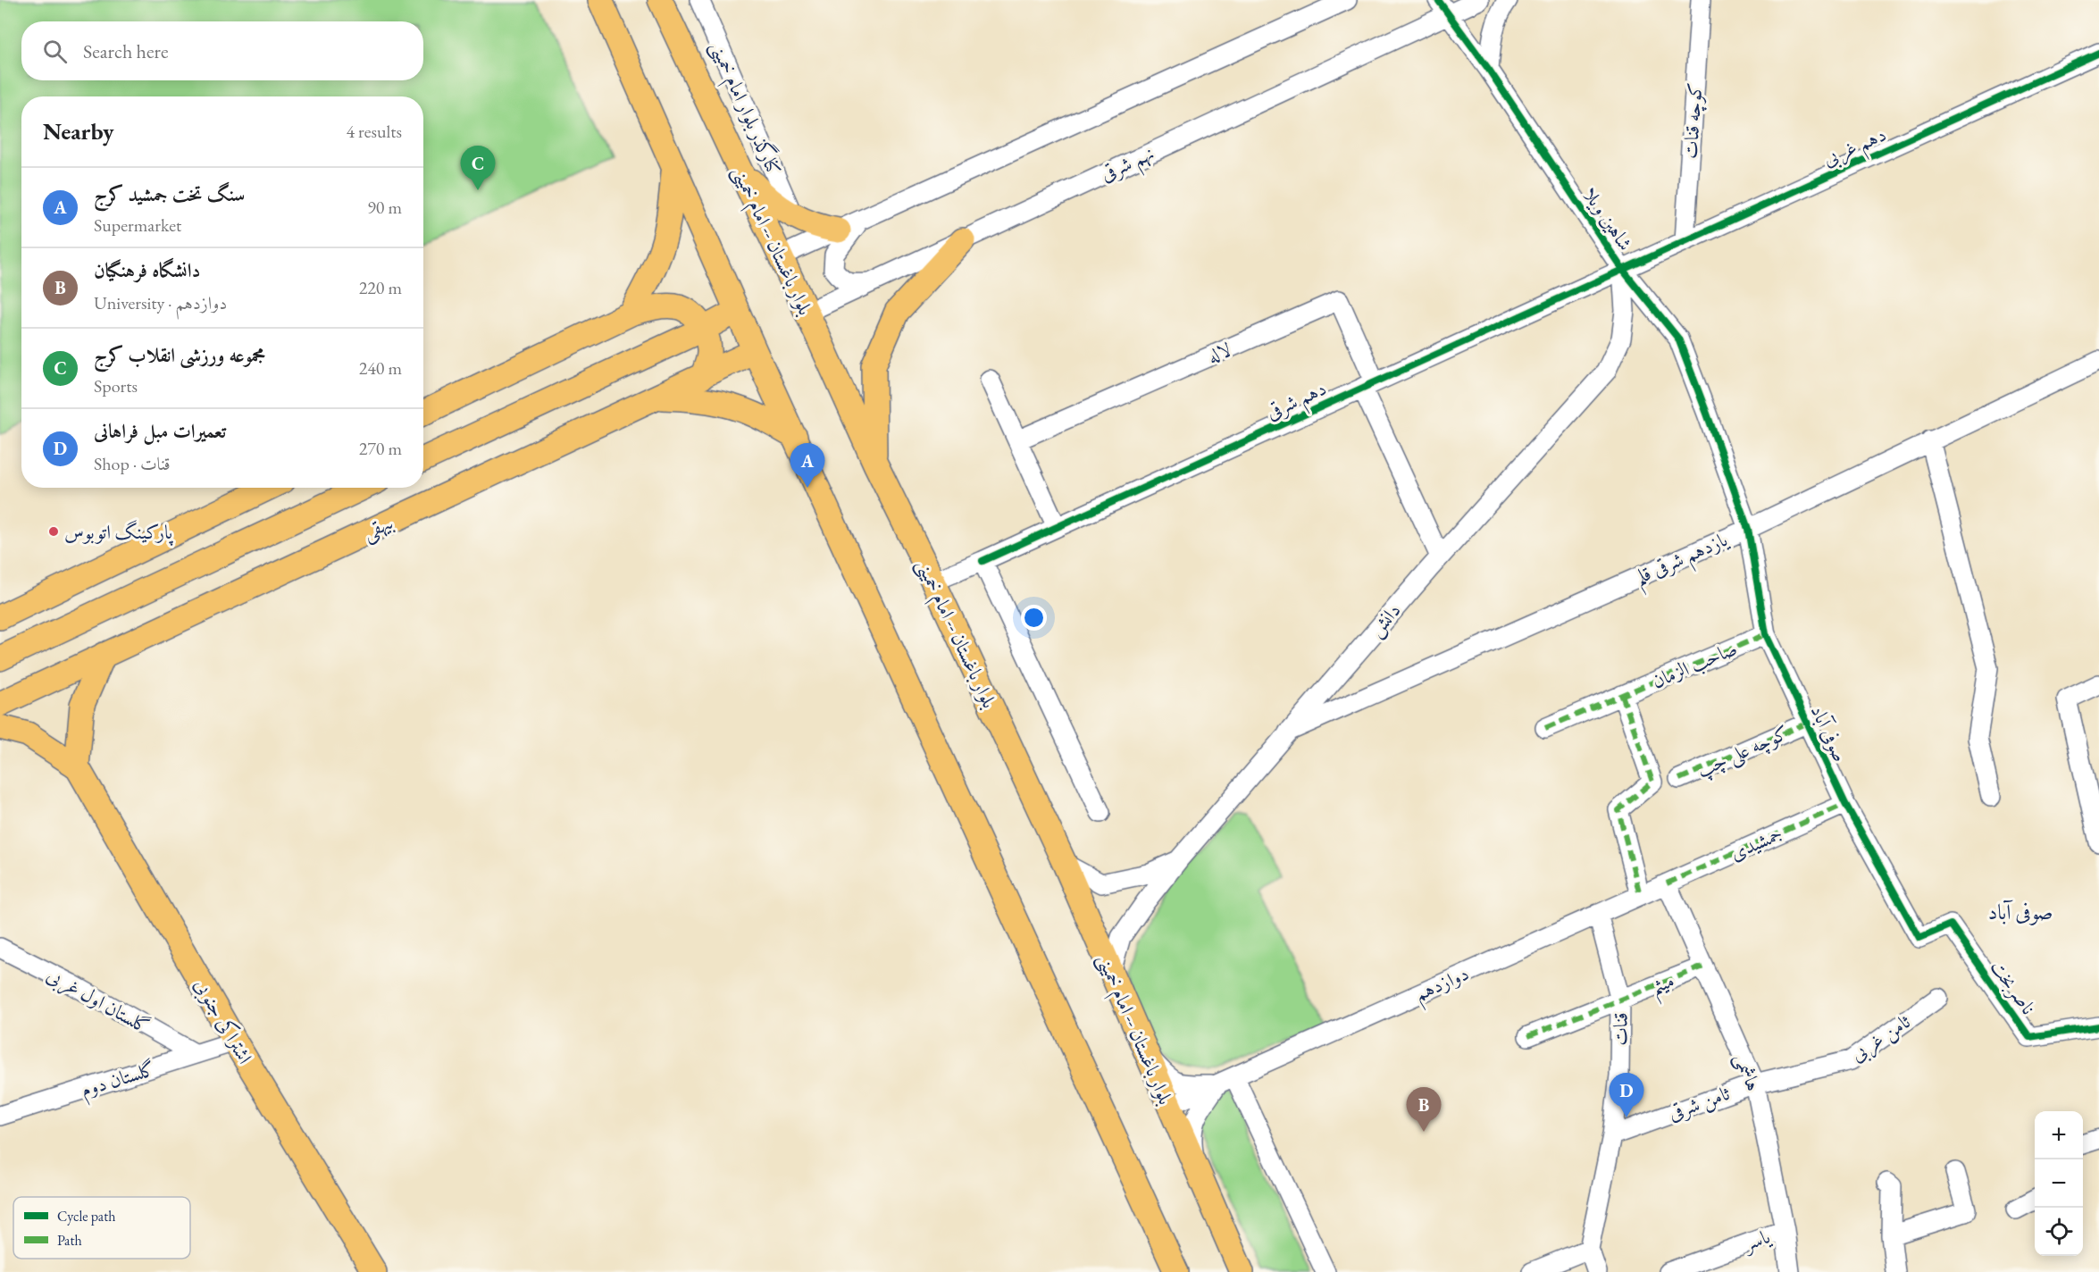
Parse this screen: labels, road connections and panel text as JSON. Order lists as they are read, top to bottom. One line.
{"streets":{"main road":["بلوار باغستان -- امام خمینی","بیهقی","اشتراکی جنوبی"],"street":["کنارگذر بلوار امام خمینی","کوچه قنات","دهم غربی","نهم شرقی","شاهین ویلا","لاله","دهم شرقی","یازدهم شرقی قلم","دانش","صاحب الزمان","صوفی آباد","کوچه علی چپ","جمشیدی","دوازدهم","میثم","ناصربخت","گلستان اول غربی","قنات","ثامن غربی","هاشمی","گلستان دوم","ثامن شرقی","یاسر"]},"crossings":[["کوچه قنات","دهم غربی"],["دهم غربی","شاهین ویلا"],["دهم غربی","دهم شرقی"],["دهم غربی","دانش"],["نهم شرقی","شاهین ویلا"],["نهم شرقی","بلوار باغستان -- امام خمینی"],["شاهین ویلا","دهم شرقی"],["شاهین ویلا","یازدهم شرقی قلم"],["شاهین ویلا","دانش"],["شاهین ویلا","صوفی آباد"],["بلوار باغستان -- امام خمینی","دهم شرقی"],["بلوار باغستان -- امام خمینی","دانش"],["بلوار باغستان -- امام خمینی","دوازدهم"],["لاله","دهم شرقی"],["دهم شرقی","دانش"],["یازدهم شرقی قلم","دانش"],["یازدهم شرقی قلم","صوفی آباد"],["صاحب الزمان","صوفی آباد"],["صوفی آباد","کوچه علی چپ"],["صوفی آباد","جمشیدی"],["صوفی آباد","ناصربخت"],["جمشیدی","دوازدهم"],["جمشیدی","هاشمی"],["دوازدهم","قنات"],["دوازدهم","هاشمی"],["میثم","قنات"],["میثم","هاشمی"],["گلستان اول غربی","گلستان دوم"],["اشتراکی جنوبی","گلستان دوم"],["قنات","ثامن شرقی"],["ثامن غربی","هاشمی"],["ثامن غربی","ثامن شرقی"],["هاشمی","ثامن شرقی"],["هاشمی","یاسر"]],"districts":["صوفی آباد"],"places":["پارکینگ اتوبوس"],"legend":["Cycle path","Path"],"page":{"search":"Search here","heading":["Nearby","4 results"],"pins":["C","A","D","B"],"list":[{"mark":"A","name":"سنگ تخت جمشید کرج","note":"Supermarket","value":"90 m"},{"mark":"B","name":"دانشگاه فرهنگیان","note":"University · دوازدهم","value":"220 m"},{"mark":"C","name":"مجموعه ورزشی انقلاب کرج","note":"Sports","value":"240 m"},{"mark":"D","name":"تعمیرات مبل فراهانی","note":"Shop · قنات","value":"270 m"}],"map_buttons":["+","−"]}}
